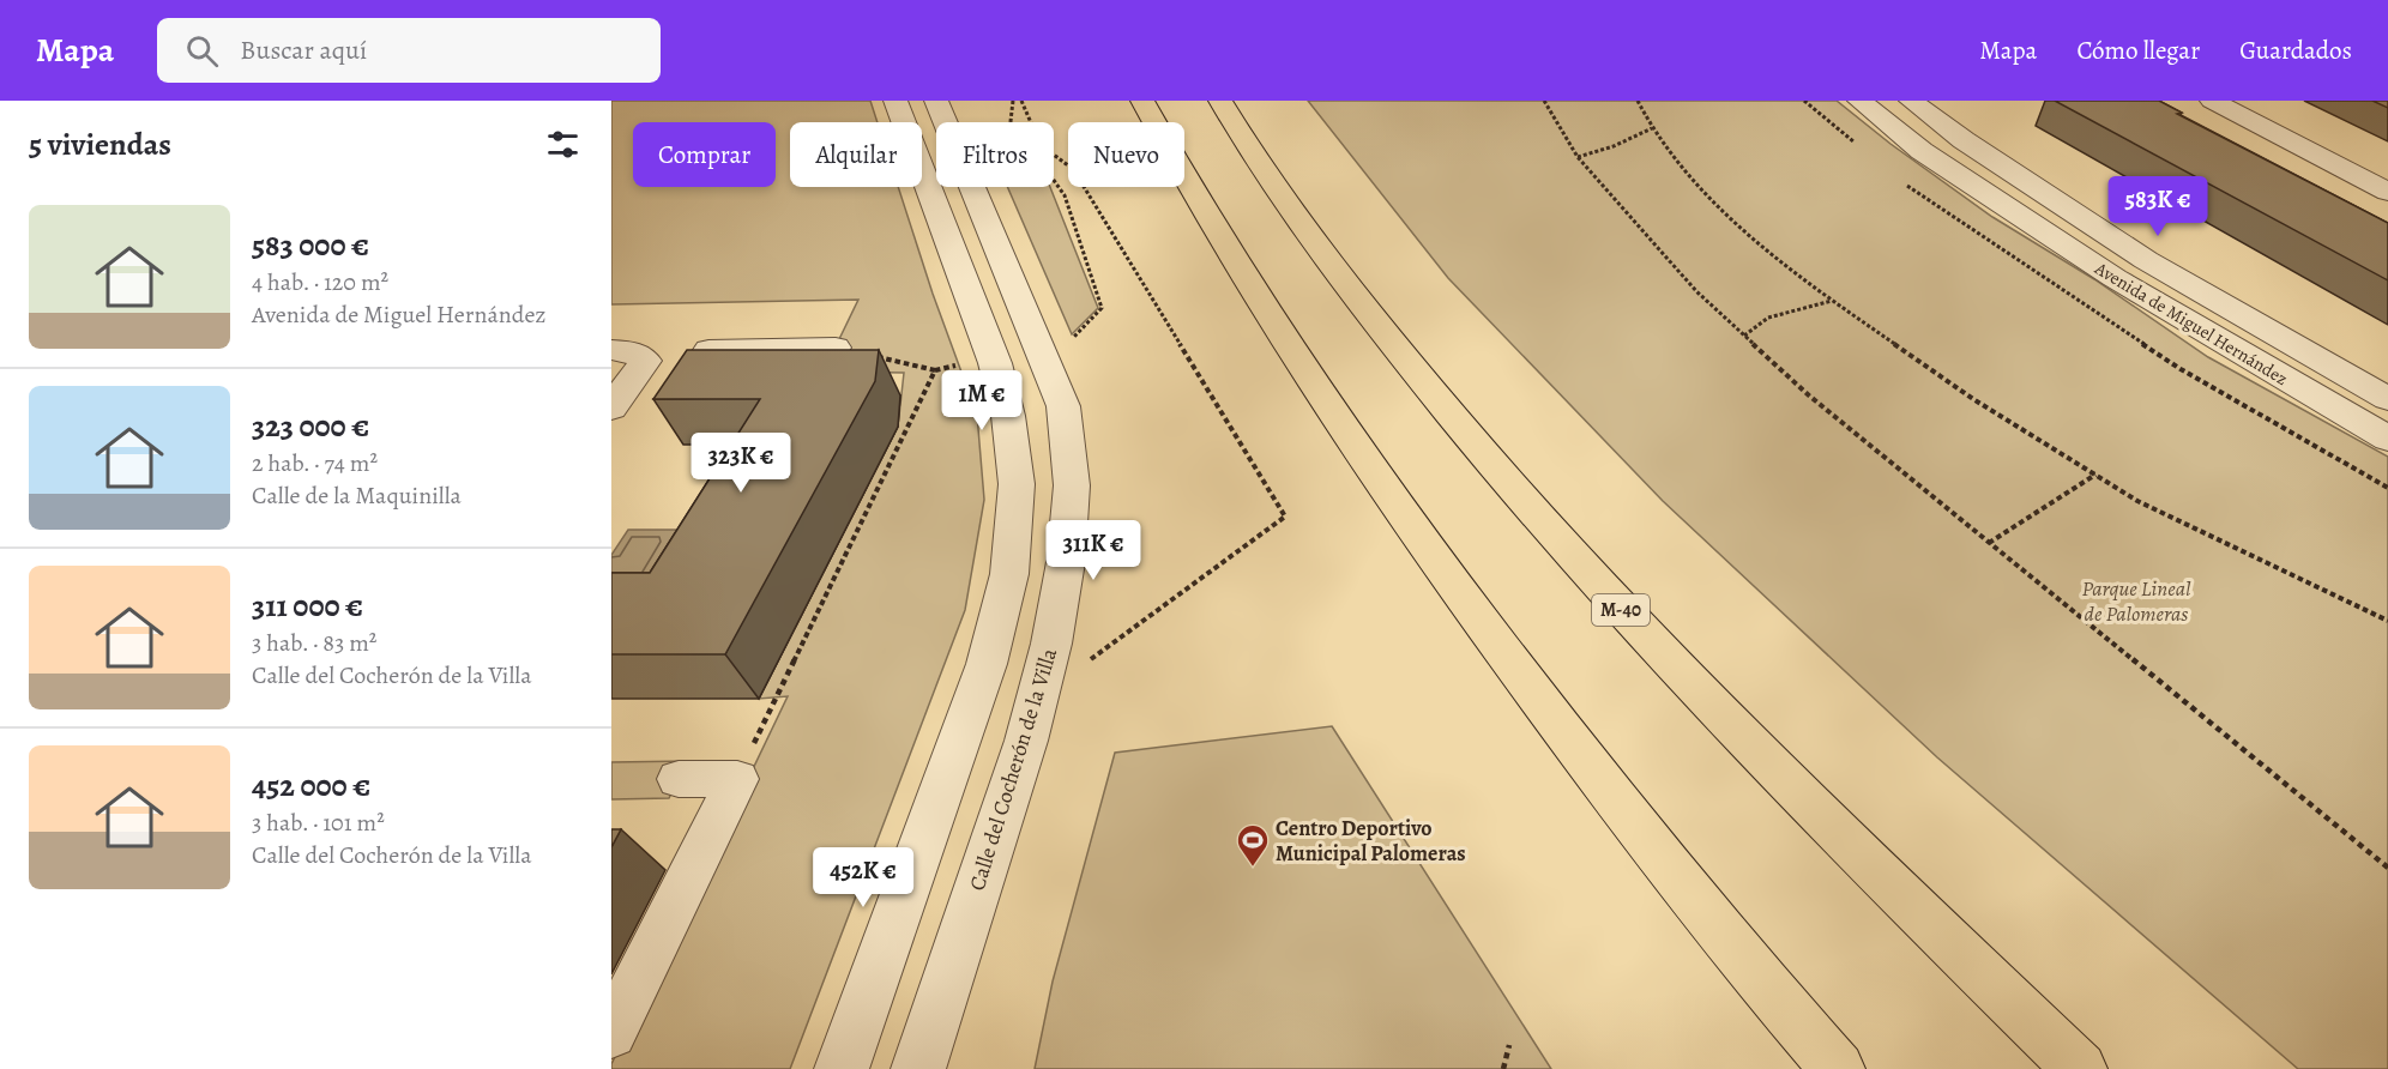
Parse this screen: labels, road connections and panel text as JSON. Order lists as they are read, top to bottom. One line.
{"streets":{"highway":["M-40"],"street":["Avenida de Miguel Hernández","Calle del Cocherón de la Villa"]},"parks":["Parque Lineal de Palomeras"],"places":{"sports":["Centro Deportivo Municipal Palomeras"]},"page":{"header":"Mapa","search":"Buscar aquí","nav":["Mapa","Cómo llegar","Guardados"],"heading":"5 viviendas","chip":["Comprar","Alquilar","Filtros","Nuevo"],"price":["583K €","1M €","323K €","311K €","452K €"],"list":[{"name":"583 000 €","note":"4 hab. · 120 m² · Avenida de Miguel Hernández"},{"name":"323 000 €","note":"2 hab. · 74 m² · Calle de la Maquinilla"},{"name":"311 000 €","note":"3 hab. · 83 m² · Calle del Cocherón de la Villa"},{"name":"452 000 €","note":"3 hab. · 101 m² · Calle del Cocherón de la Villa"}]}}
